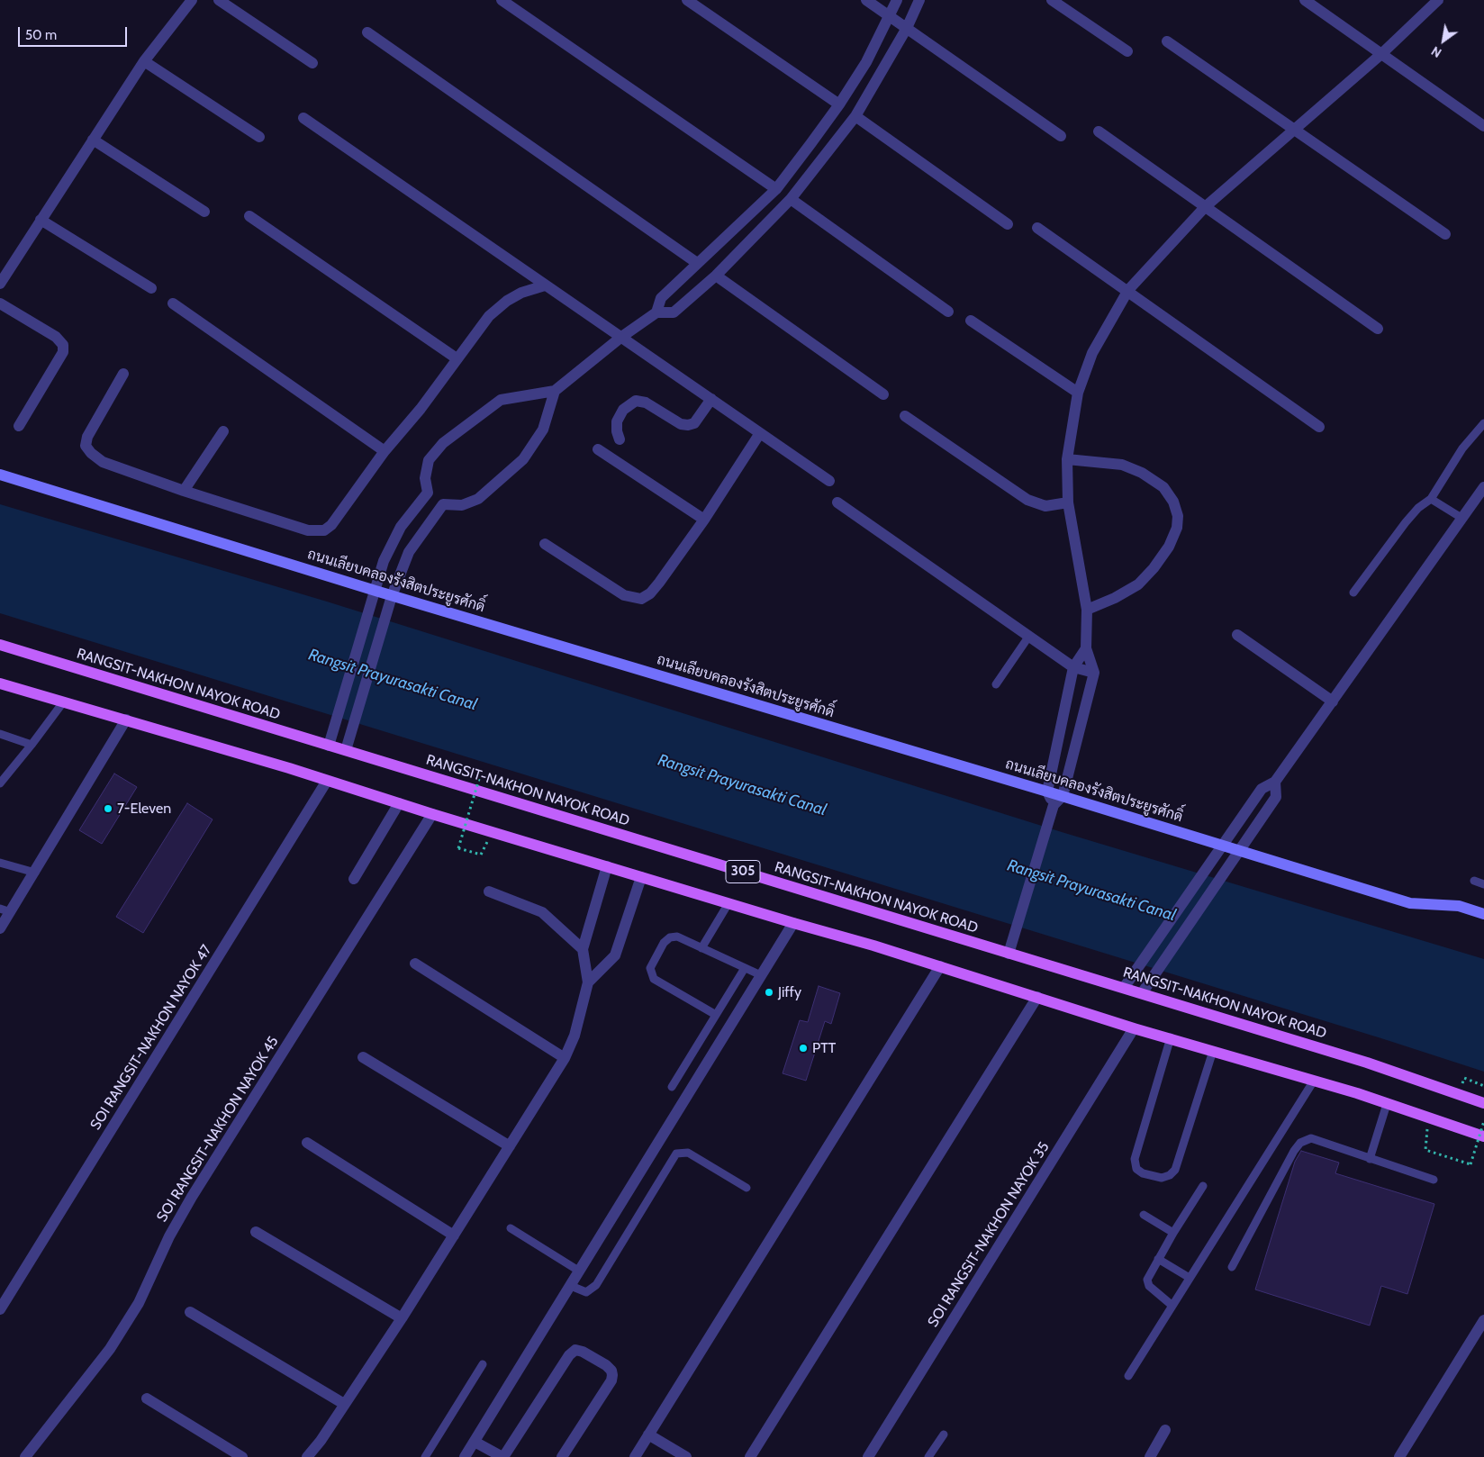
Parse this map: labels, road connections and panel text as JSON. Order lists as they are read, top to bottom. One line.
{"streets":{"main road":["RANGSIT-NAKHON NAYOK ROAD","305"],"street":["ถนนเลียบคลองรังสิตประยูรศักดิ์","SOI RANGSIT-NAKHON NAYOK 47","SOI RANGSIT-NAKHON NAYOK 45","SOI RANGSIT-NAKHON NAYOK 35"]},"crossings":[["305","SOI RANGSIT-NAKHON NAYOK 47"],["305","SOI RANGSIT-NAKHON NAYOK 45"],["305","SOI RANGSIT-NAKHON NAYOK 35"]],"water":["Rangsit Prayurasakti Canal"],"places":["7-Eleven","Jiffy","PTT"],"scale_bar":"50 m","north":"bottom left"}
